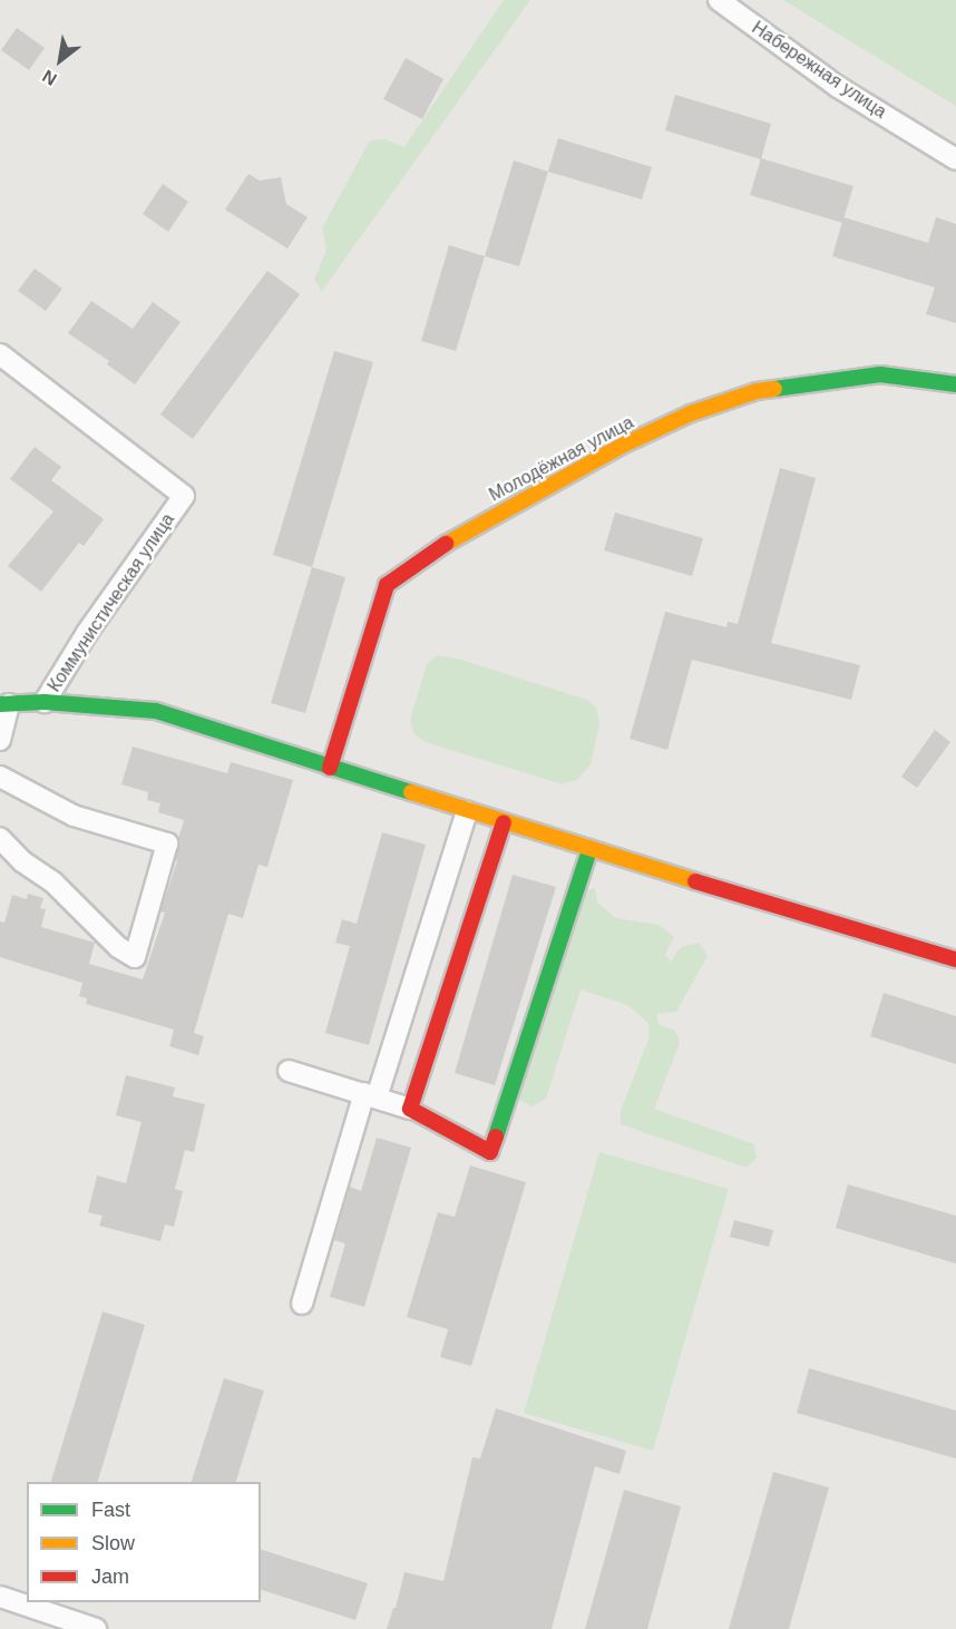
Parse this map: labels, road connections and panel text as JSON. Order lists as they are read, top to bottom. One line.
{"streets":{"street":["Набережная улица","Молодёжная улица","Коммунистическая улица"]},"legend":["Fast","Slow","Jam"],"north":"bottom left"}
